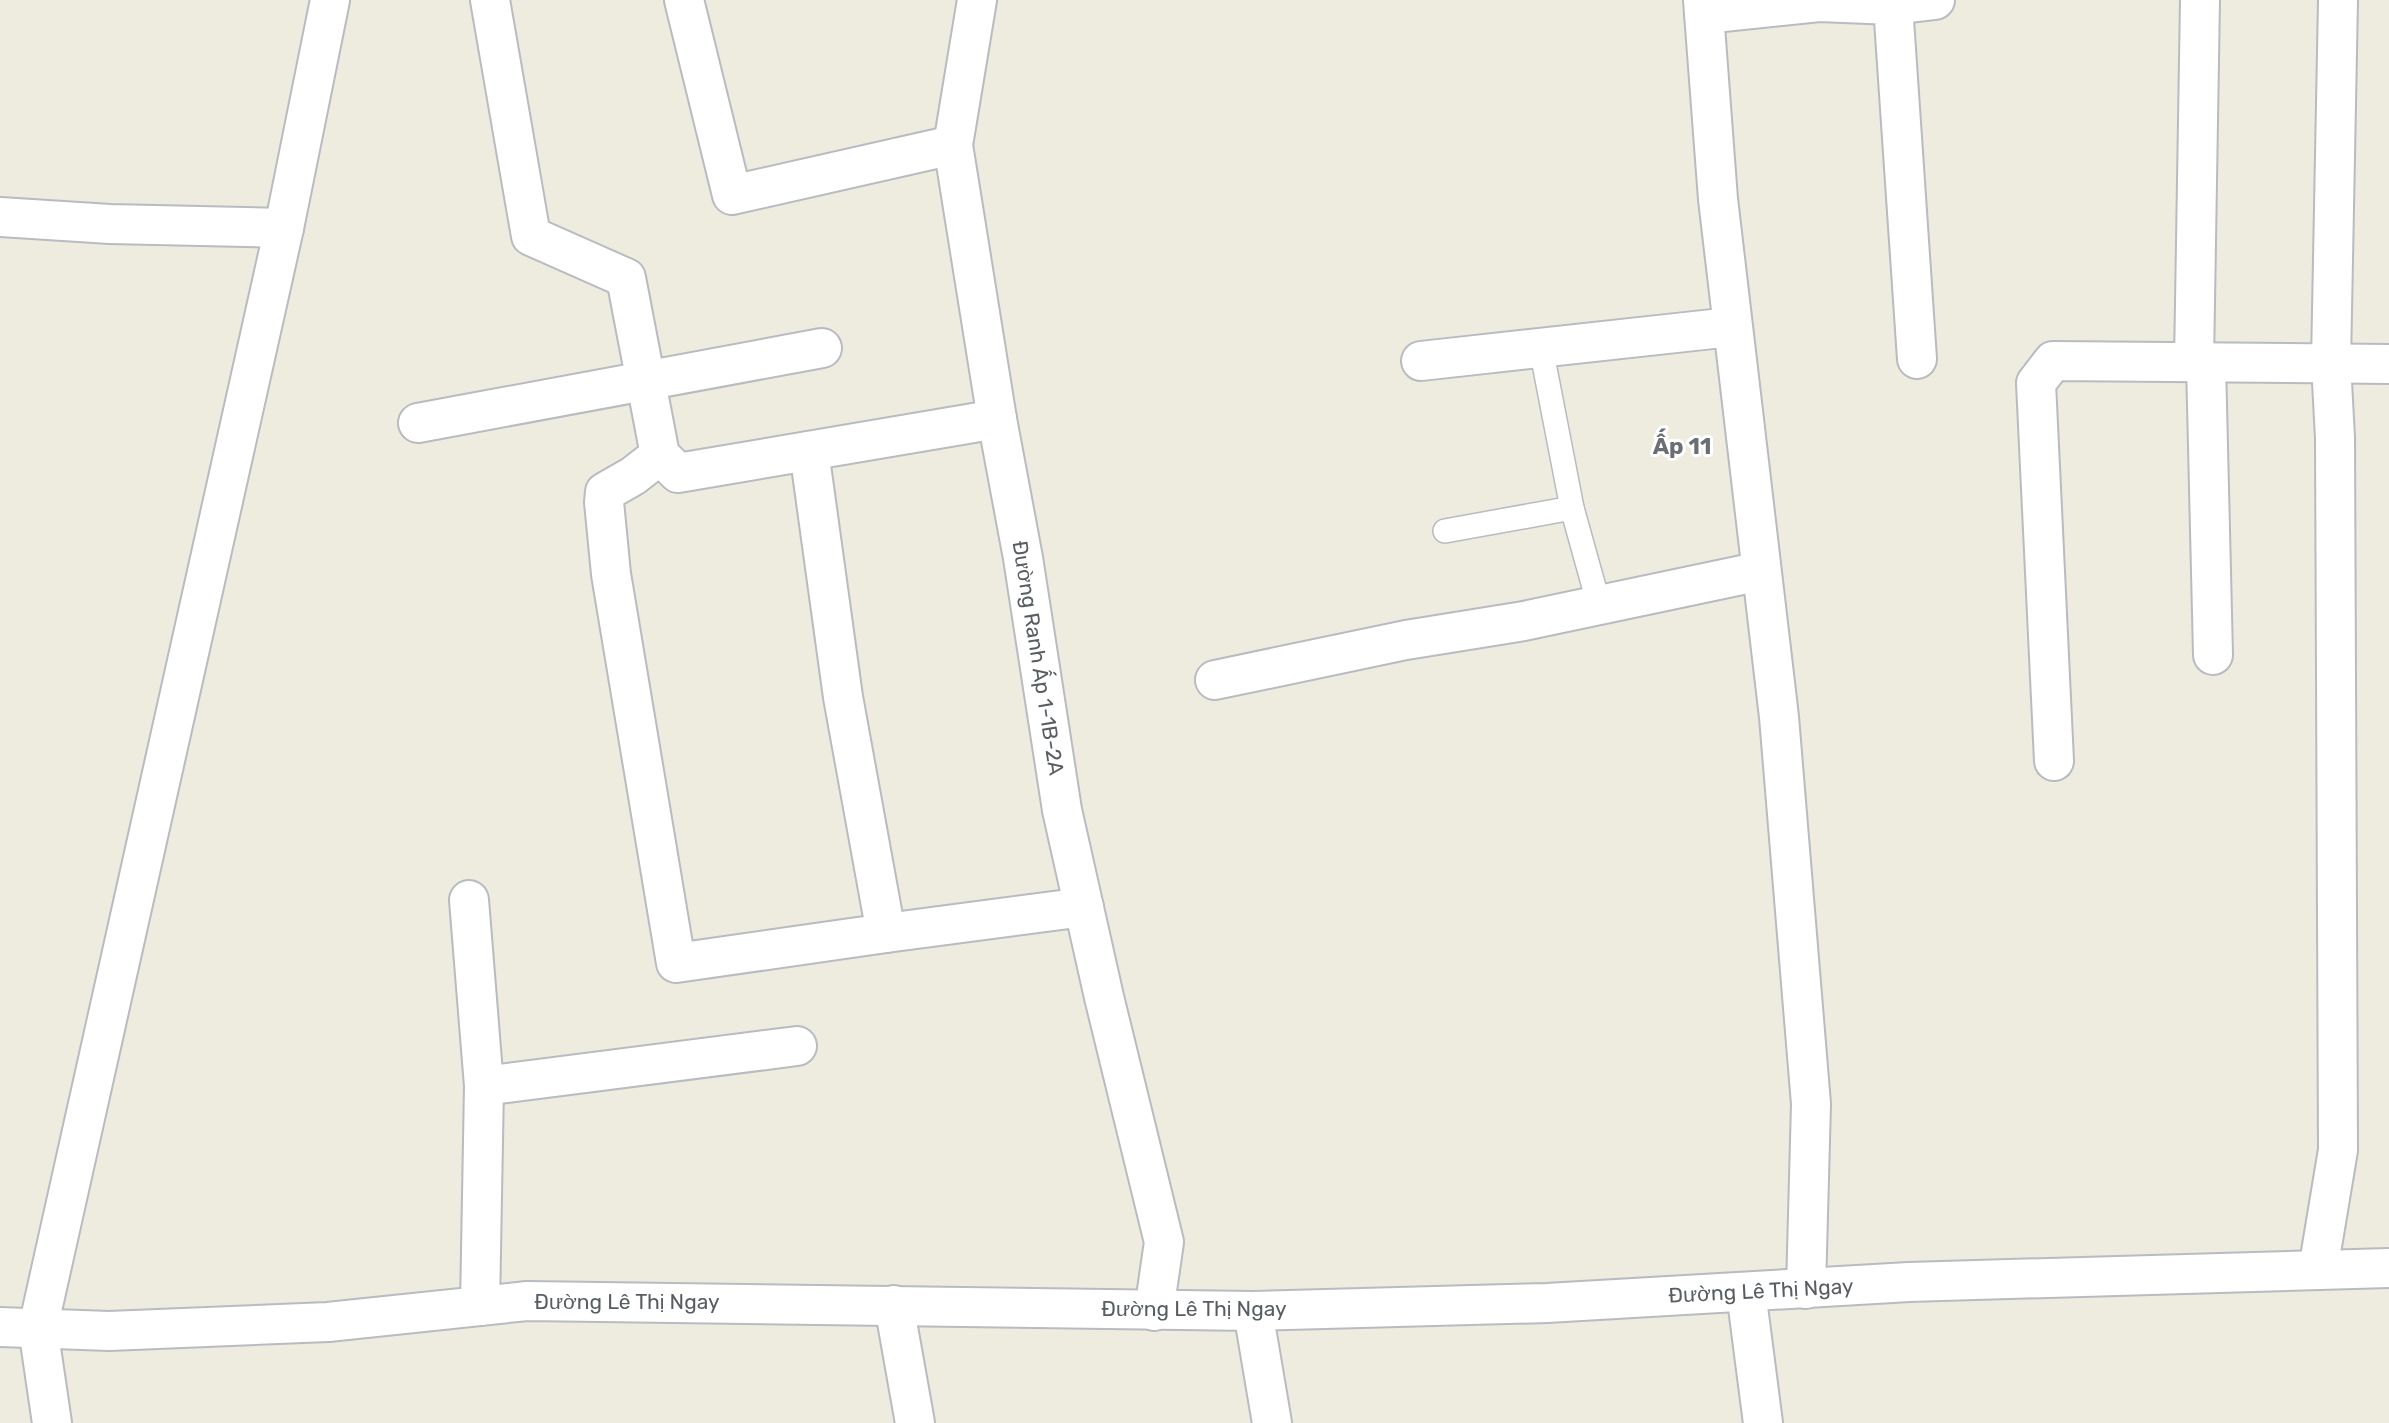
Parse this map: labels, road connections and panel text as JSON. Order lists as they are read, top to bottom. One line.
{"streets":{"street":["Đường Ranh Ấp 1-1B-2A","Đường Lê Thị Ngay"]},"crossings":[["Đường Ranh Ấp 1-1B-2A","Đường Lê Thị Ngay"]],"districts":["Ấp 11"]}
